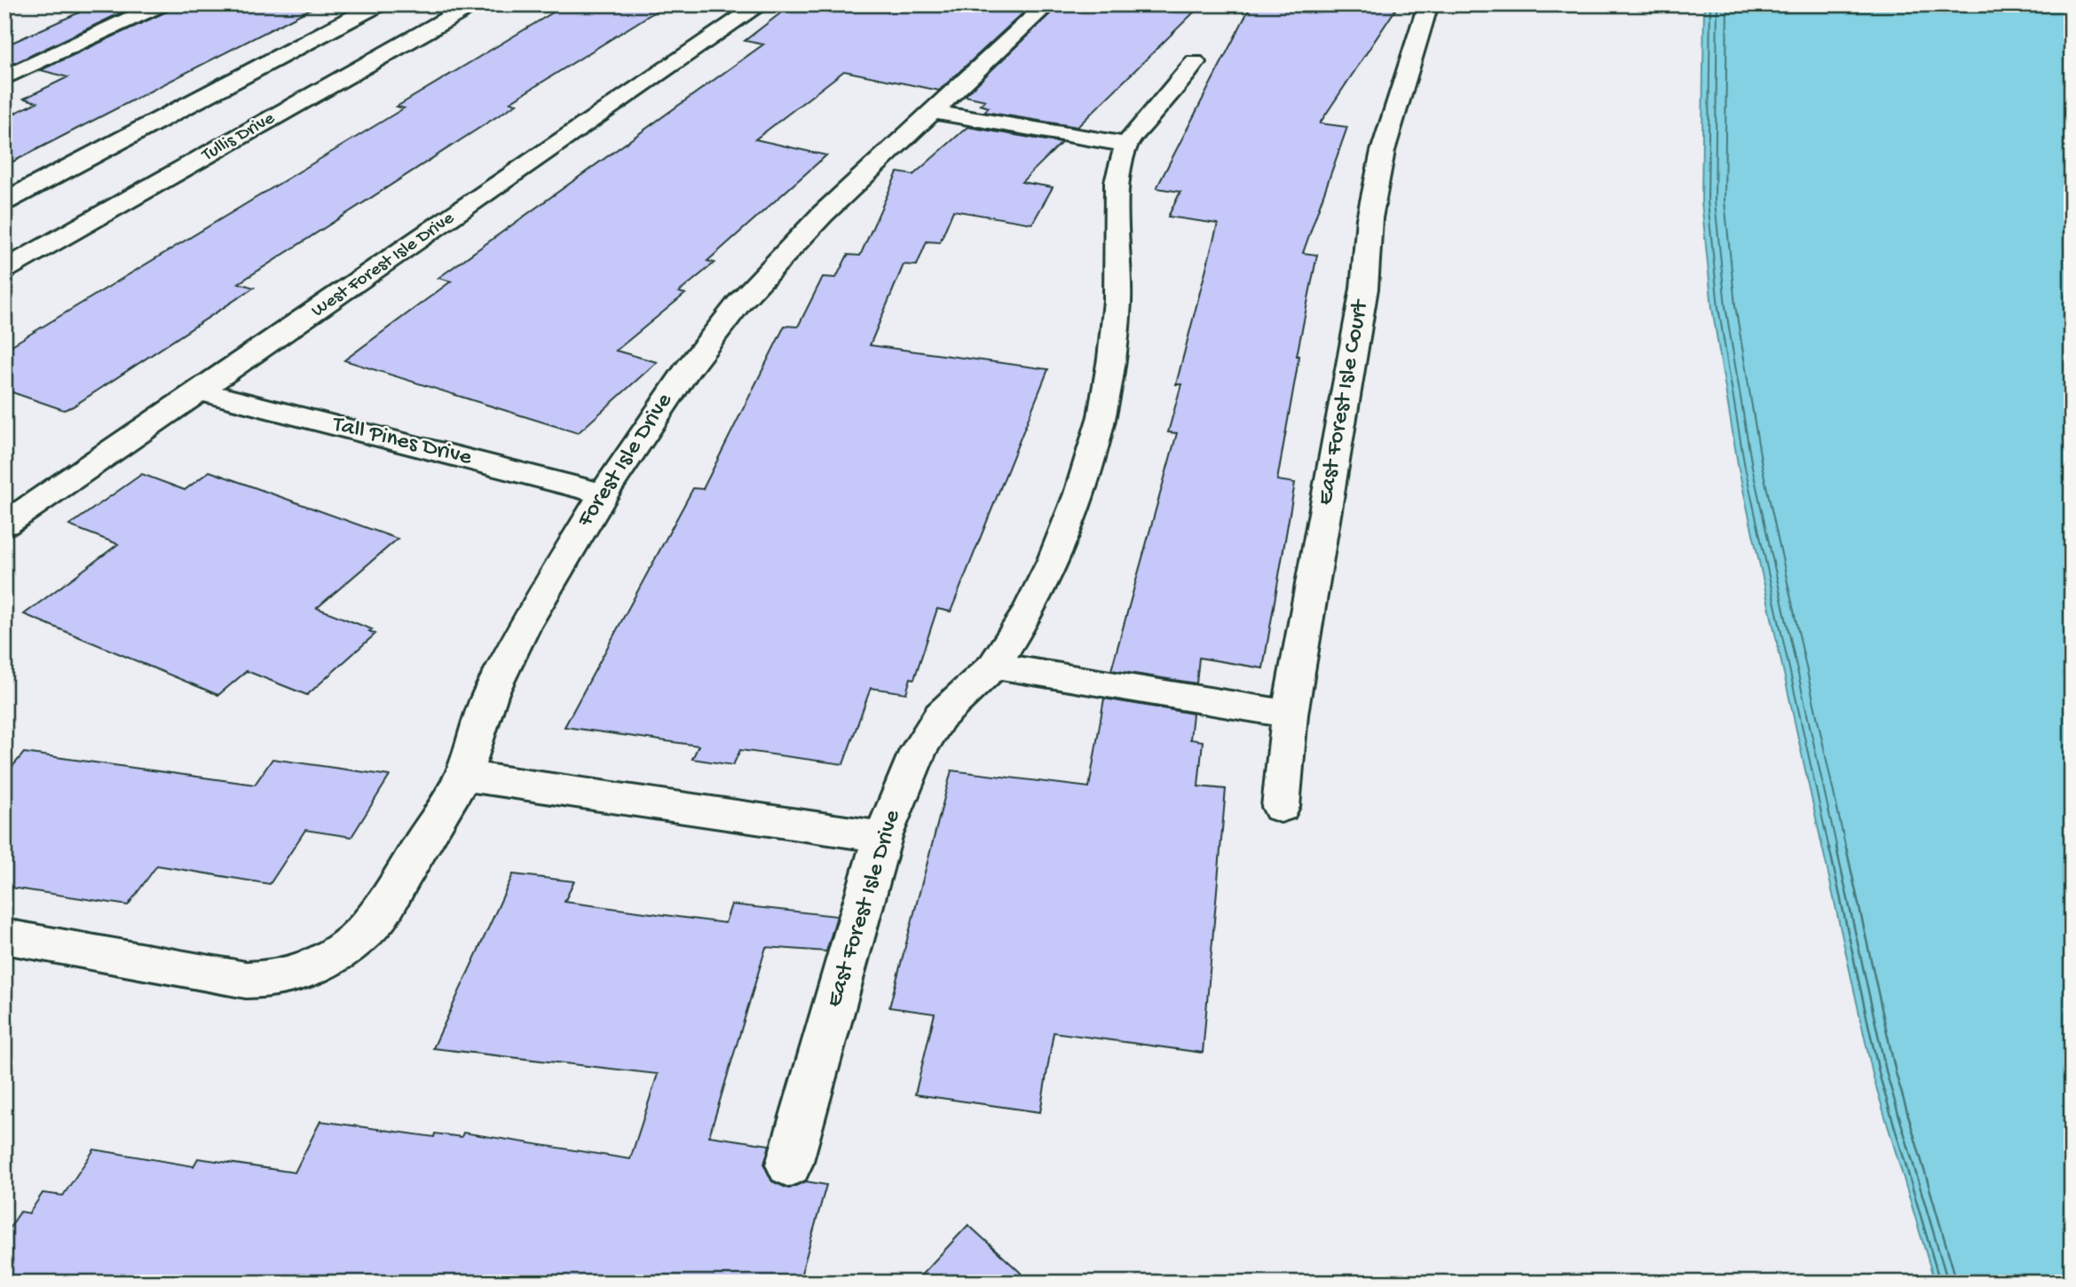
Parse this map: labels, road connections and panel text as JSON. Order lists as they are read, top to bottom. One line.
{"streets":{"street":["Tullis Drive","West Forest Isle Drive","East Forest Isle Court","Tall Pines Drive","Forest Isle Drive","East Forest Isle Drive"]},"crossings":[["West Forest Isle Drive","Tall Pines Drive"],["Tall Pines Drive","Forest Isle Drive"]]}
